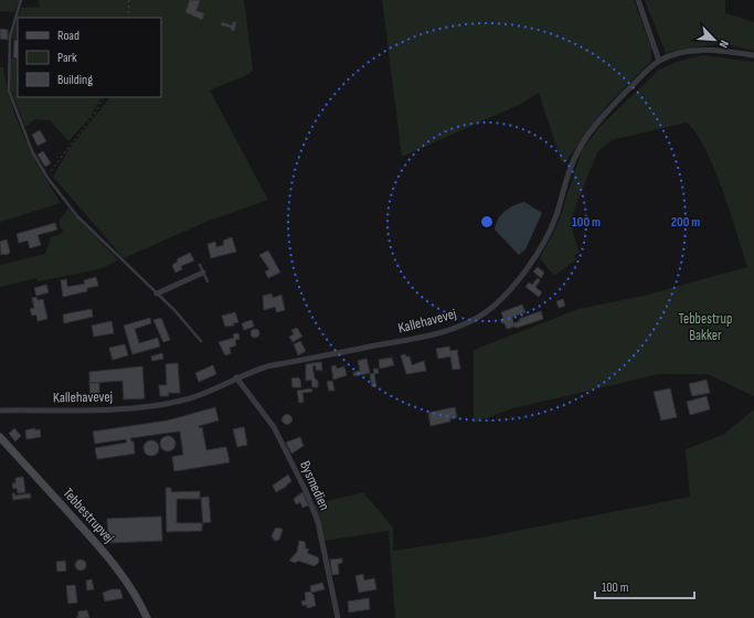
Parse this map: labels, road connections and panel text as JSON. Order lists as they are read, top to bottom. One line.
{"streets":{"street":["Kallehavevej","Bysmedien","Tebbestrupvej"]},"crossings":[["Kallehavevej","Bysmedien"]],"parks":["Tebbestrup Bakker"],"legend":["Road","Park","Building"],"scale_bar":"100 m","north":"bottom right","rings":["100 m","200 m"]}
